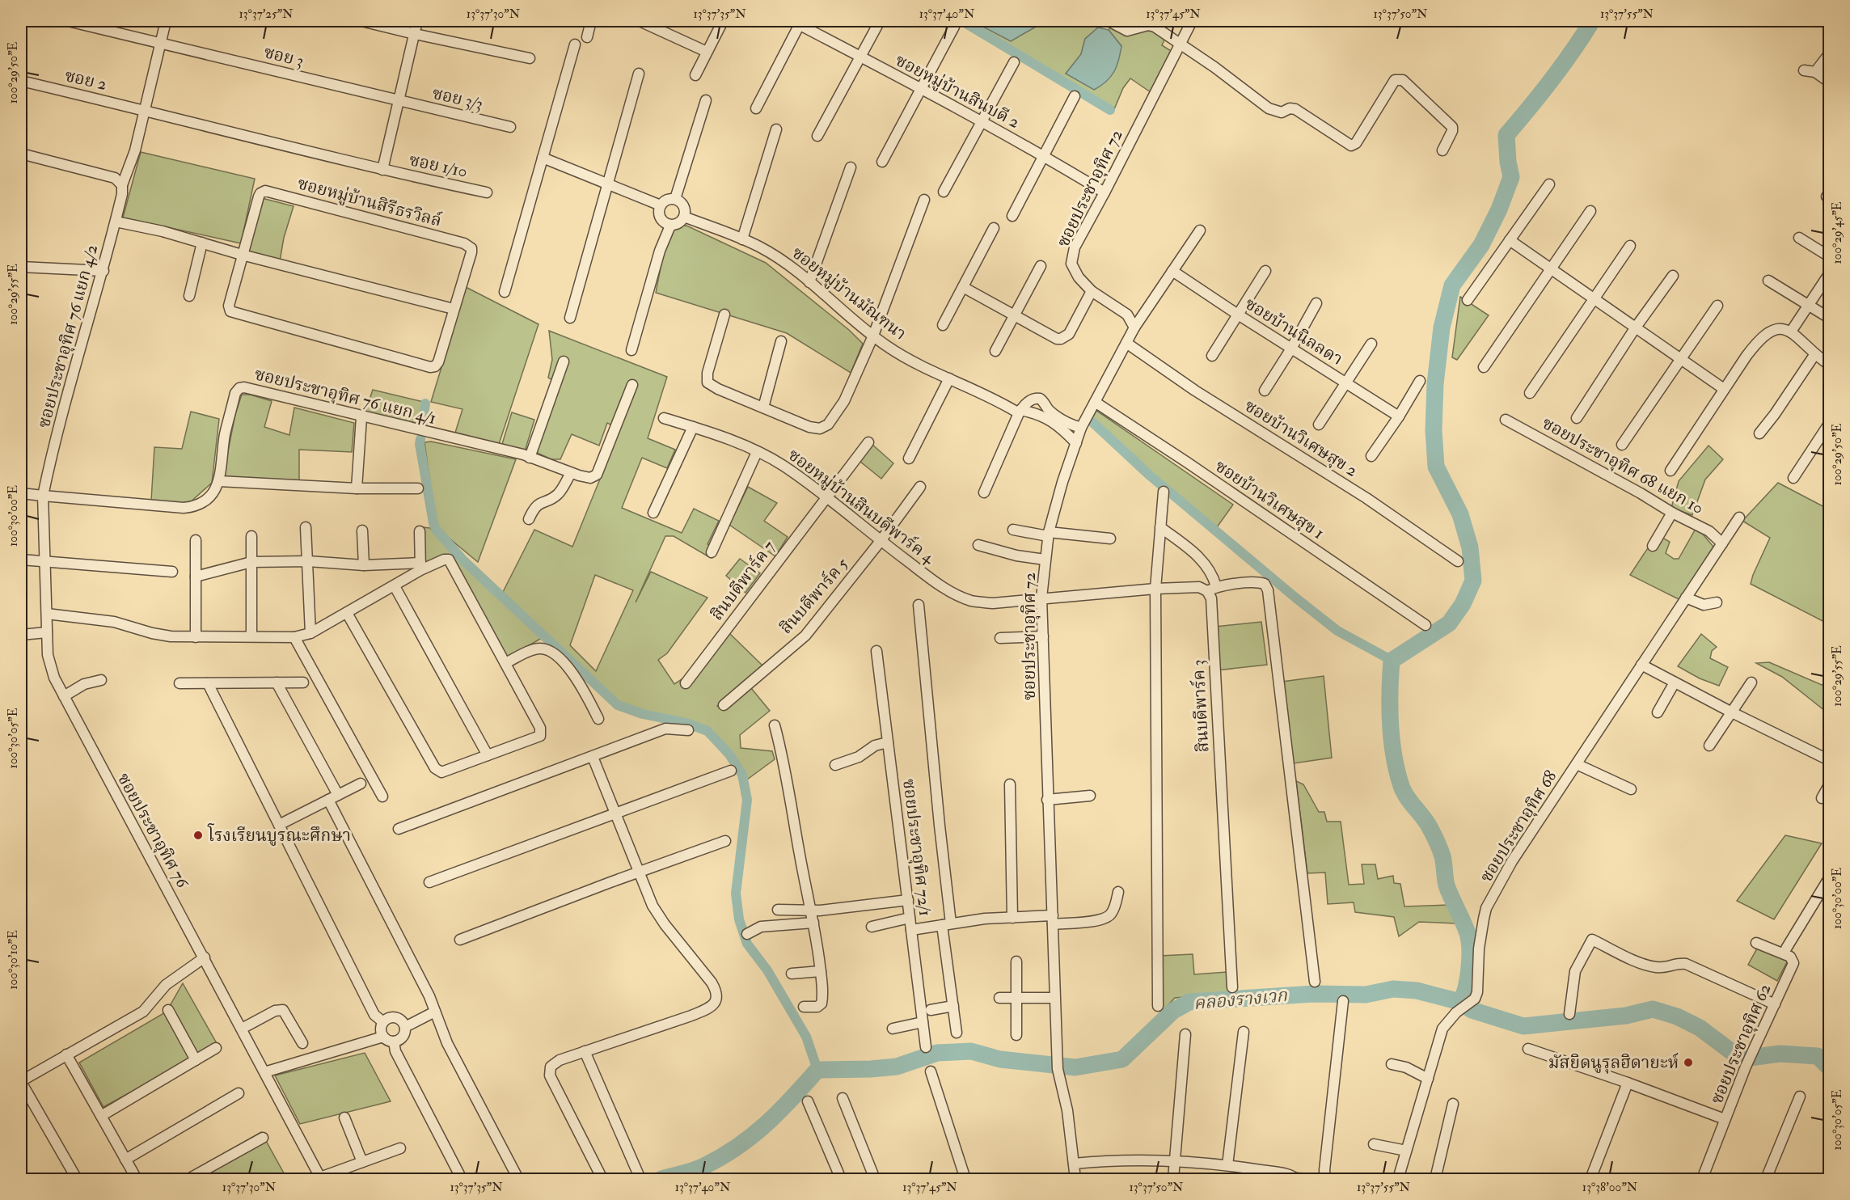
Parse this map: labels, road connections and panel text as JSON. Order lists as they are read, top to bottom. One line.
{"streets":{"street":["ซอย 3","ซอย 2","ซอยหมู่บ้านสินบดี 2","ซอย 3/3","ซอย 1/10","ซอยประชาอุทิศ 72","ซอยหมู่บ้านสิรีธรวิลล์","ซอยหมู่บ้านมัณฑนา","ซอยบ้านนิลลดา","ซอยประชาอุทิศ 76 แยก 4/2","ซอยประชาอุทิศ 76 แยก 4/1","ซอยบ้านวิเศษสุข 2","ซอยประชาอุทิศ 68 แยก 10","ซอยบ้านวิเศษสุข 1","ซอยหมู่บ้านสินบดีพาร์ค 4","สินบดีพาร์ค 7","สินบดีพาร์ค 5","สินบดีพาร์ค 3","ซอยประชาอุทิศ 68","ซอยประชาอุทิศ 76","ซอยประชาอุทิศ 72/1","ซอยประชาอุทิศ 62"]},"crossings":[["ซอย 3","ซอย 3/3"],["ซอย 3","ซอยประชาอุทิศ 76 แยก 4/2"],["ซอย 2","ซอย 1/10"],["ซอย 2","ซอยประชาอุทิศ 76 แยก 4/2"],["ซอยหมู่บ้านสินบดี 2","ซอยประชาอุทิศ 72"],["ซอยประชาอุทิศ 72","ซอยหมู่บ้านมัณฑนา"],["ซอยประชาอุทิศ 72","ซอยบ้านวิเศษสุข 2"],["ซอยประชาอุทิศ 72","ซอยบ้านวิเศษสุข 1"],["ซอยประชาอุทิศ 72","ซอยหมู่บ้านสินบดีพาร์ค 4"],["ซอยประชาอุทิศ 76 แยก 4/2","ซอยประชาอุทิศ 76 แยก 4/1"],["ซอยประชาอุทิศ 76 แยก 4/2","ซอยประชาอุทิศ 76"],["ซอยประชาอุทิศ 76 แยก 4/1","ซอยประชาอุทิศ 76"],["ซอยประชาอุทิศ 68 แยก 10","ซอยประชาอุทิศ 68"],["ซอยหมู่บ้านสินบดีพาร์ค 4","สินบดีพาร์ค 7"],["ซอยหมู่บ้านสินบดีพาร์ค 4","สินบดีพาร์ค 5"]],"water":["คลองรางเวก"],"places":["โรงเรียนบูรณะศึกษา","มัสยิดนูรุลฮิดายะห์"],"coordinates":["13°37'25\"N","13°37'30\"N","13°37'35\"N","13°37'40\"N","13°37'45\"N","13°37'50\"N","13°37'55\"N","100°29'50\"E","100°29'45\"E","100°29'55\"E","100°30'00\"E","100°30'05\"E","100°30'10\"E","13°38'00\"N"]}
